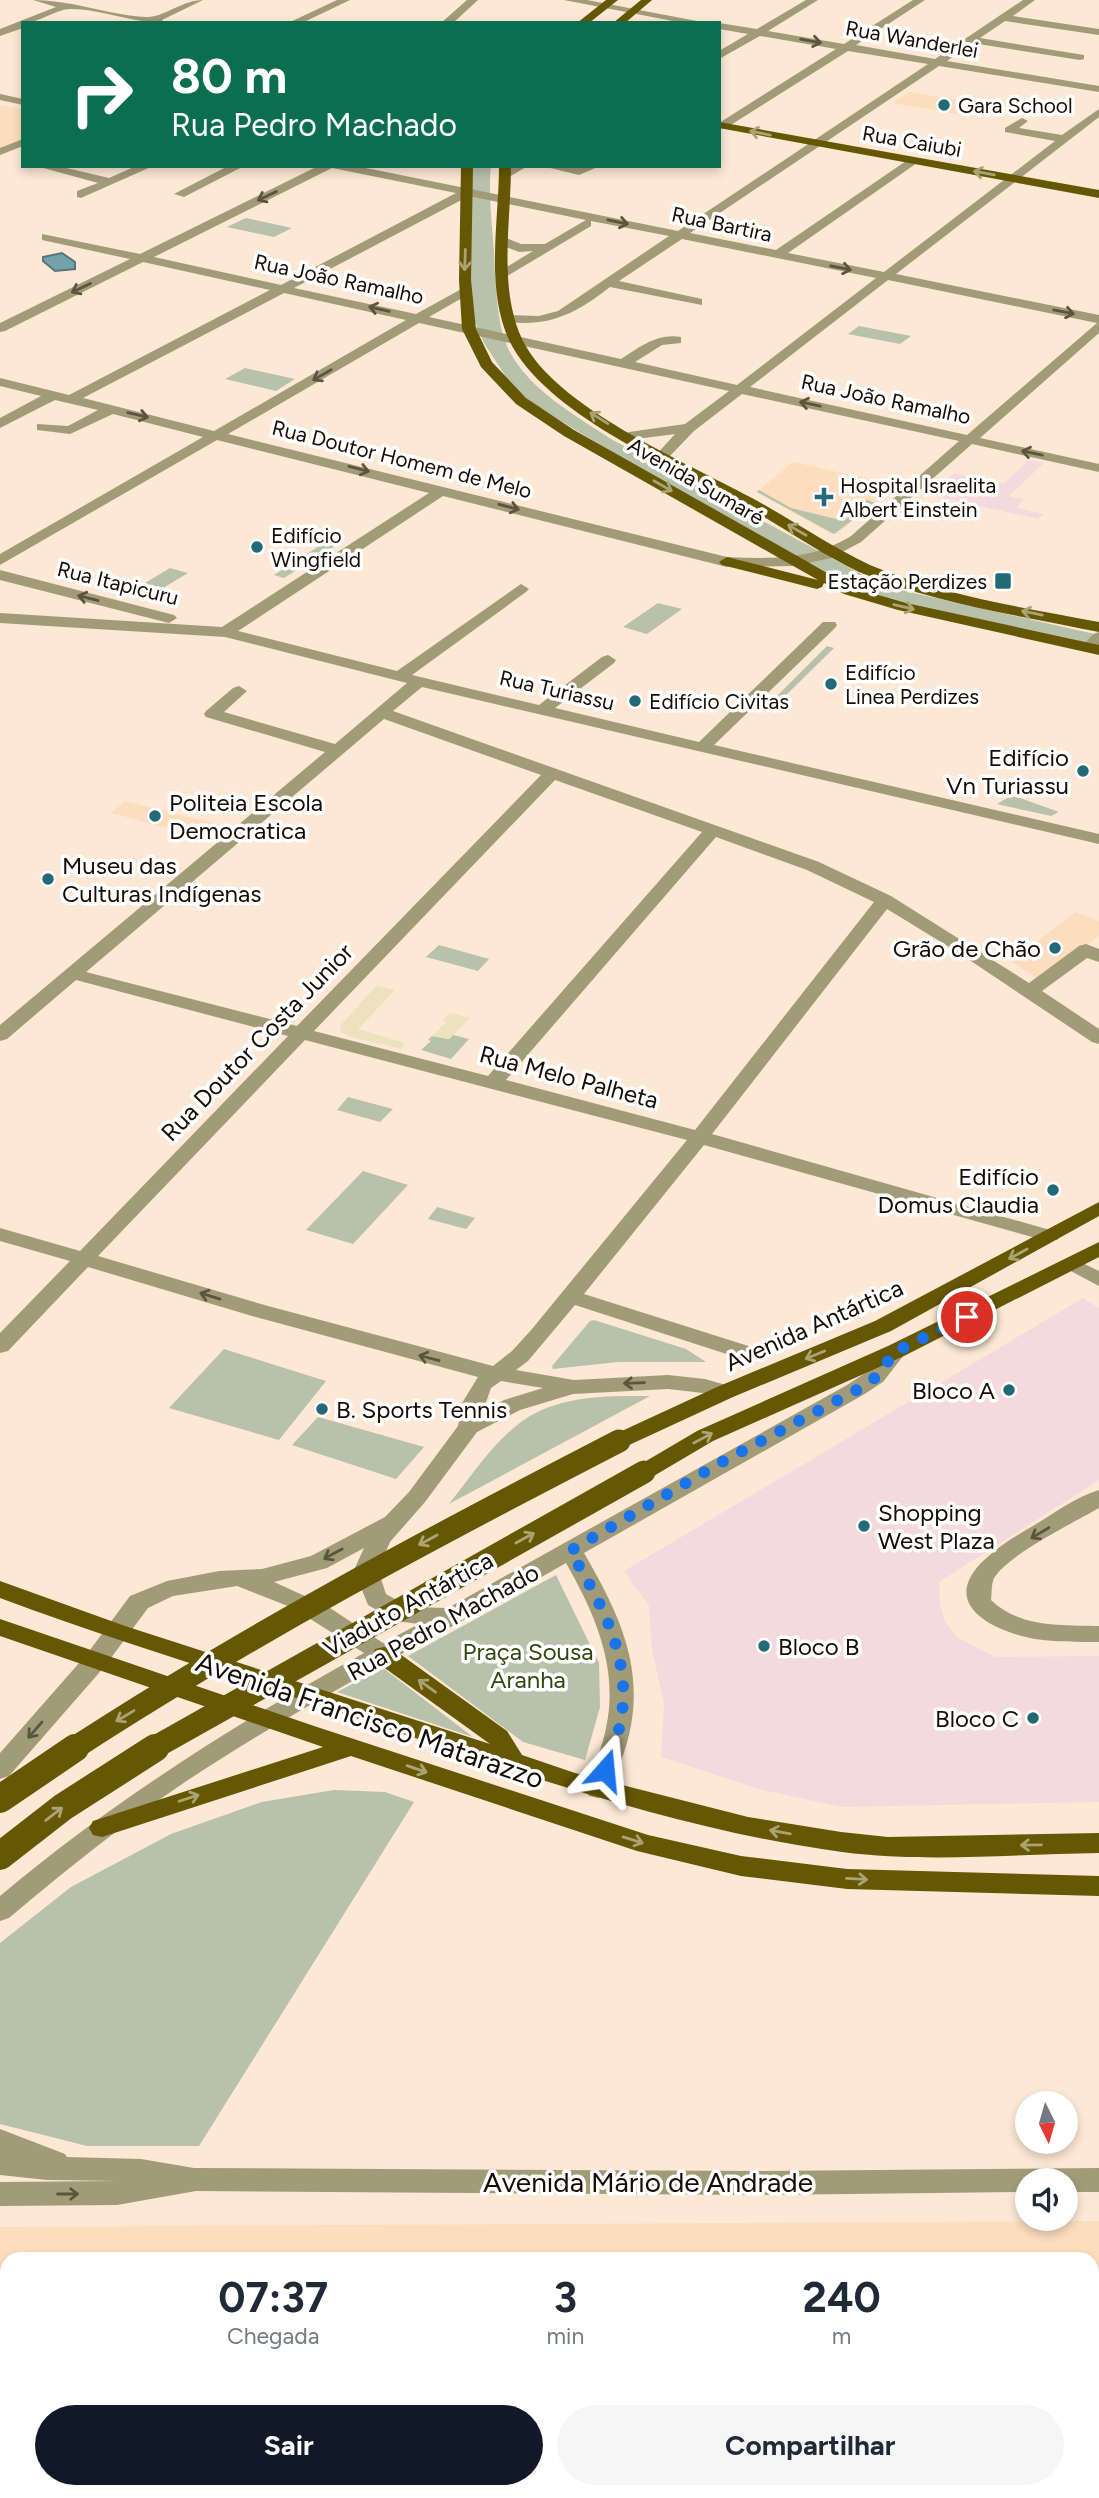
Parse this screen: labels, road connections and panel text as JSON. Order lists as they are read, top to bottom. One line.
{"streets":{"main road":["Rua Caiubi","Avenida Sumaré","Avenida Antártica","Viaduto Antártica","Avenida Francisco Matarazzo"],"street":["Rua Wanderlei","Rua Bartira","Rua João Ramalho","Rua Doutor Homem de Melo","Rua Itapicuru","Rua Turiassu","Rua Doutor Costa Junior","Rua Melo Palheta","Rua Pedro Machado","Avenida Mário de Andrade"]},"crossings":[["Rua Bartira","Avenida Sumaré"],["Rua João Ramalho","Rua Doutor Homem de Melo"],["Rua João Ramalho","Avenida Sumaré"],["Rua Doutor Homem de Melo","Avenida Sumaré"],["Rua Itapicuru","Rua Turiassu"],["Rua Doutor Costa Junior","Rua Melo Palheta"],["Rua Melo Palheta","Avenida Antártica"],["Avenida Antártica","Viaduto Antártica"],["Viaduto Antártica","Rua Pedro Machado"],["Rua Pedro Machado","Avenida Francisco Matarazzo"]],"one_way":["Rua Caiubi","Rua João Ramalho","Rua Doutor Homem de Melo","Rua Itapicuru"],"parks":["Praça Sousa Aranha"],"places":{"other":["Gara School","Edifício Wingfield","Edifício Linea Perdizes","Edifício Civitas","Edifício Vn Turiassu","Politeia Escola Democratica","Museu das Culturas Indígenas","Grão de Chão","Edifício Domus Claudia","Bloco A","B. Sports Tennis","Shopping West Plaza","Bloco B","Bloco C"],"health":["Hospital Israelita Albert Einstein"],"transit":["Estação Perdizes"]},"north":"bottom","page":{"turn":["80 m","Rua Pedro Machado"],"eta":["07:37","Chegada","3","min","240","m"],"buttons":["Sair","Compartilhar"]}}
